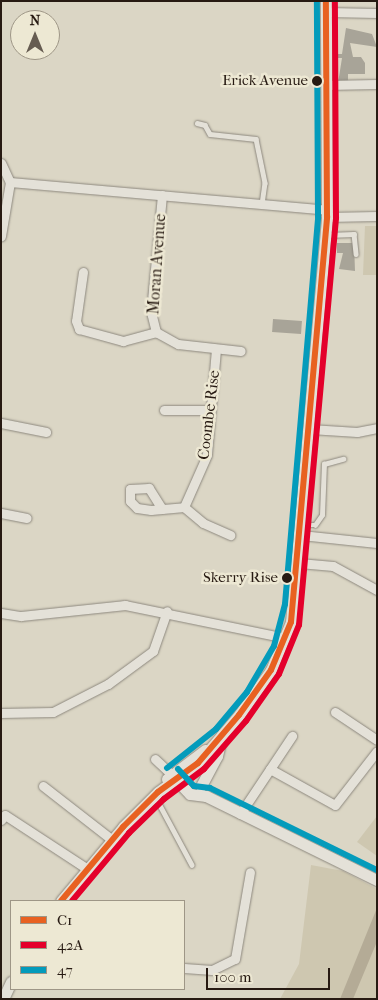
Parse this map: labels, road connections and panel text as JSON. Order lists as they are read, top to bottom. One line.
{"streets":{"street":["Moran Avenue","Coombe Rise"]},"places":["Erick Avenue","Skerry Rise"],"lines":["transit line C1","transit line 42A","transit line 47"],"legend":["C1","42A","47"],"scale_bar":"100 m","north":"top"}
